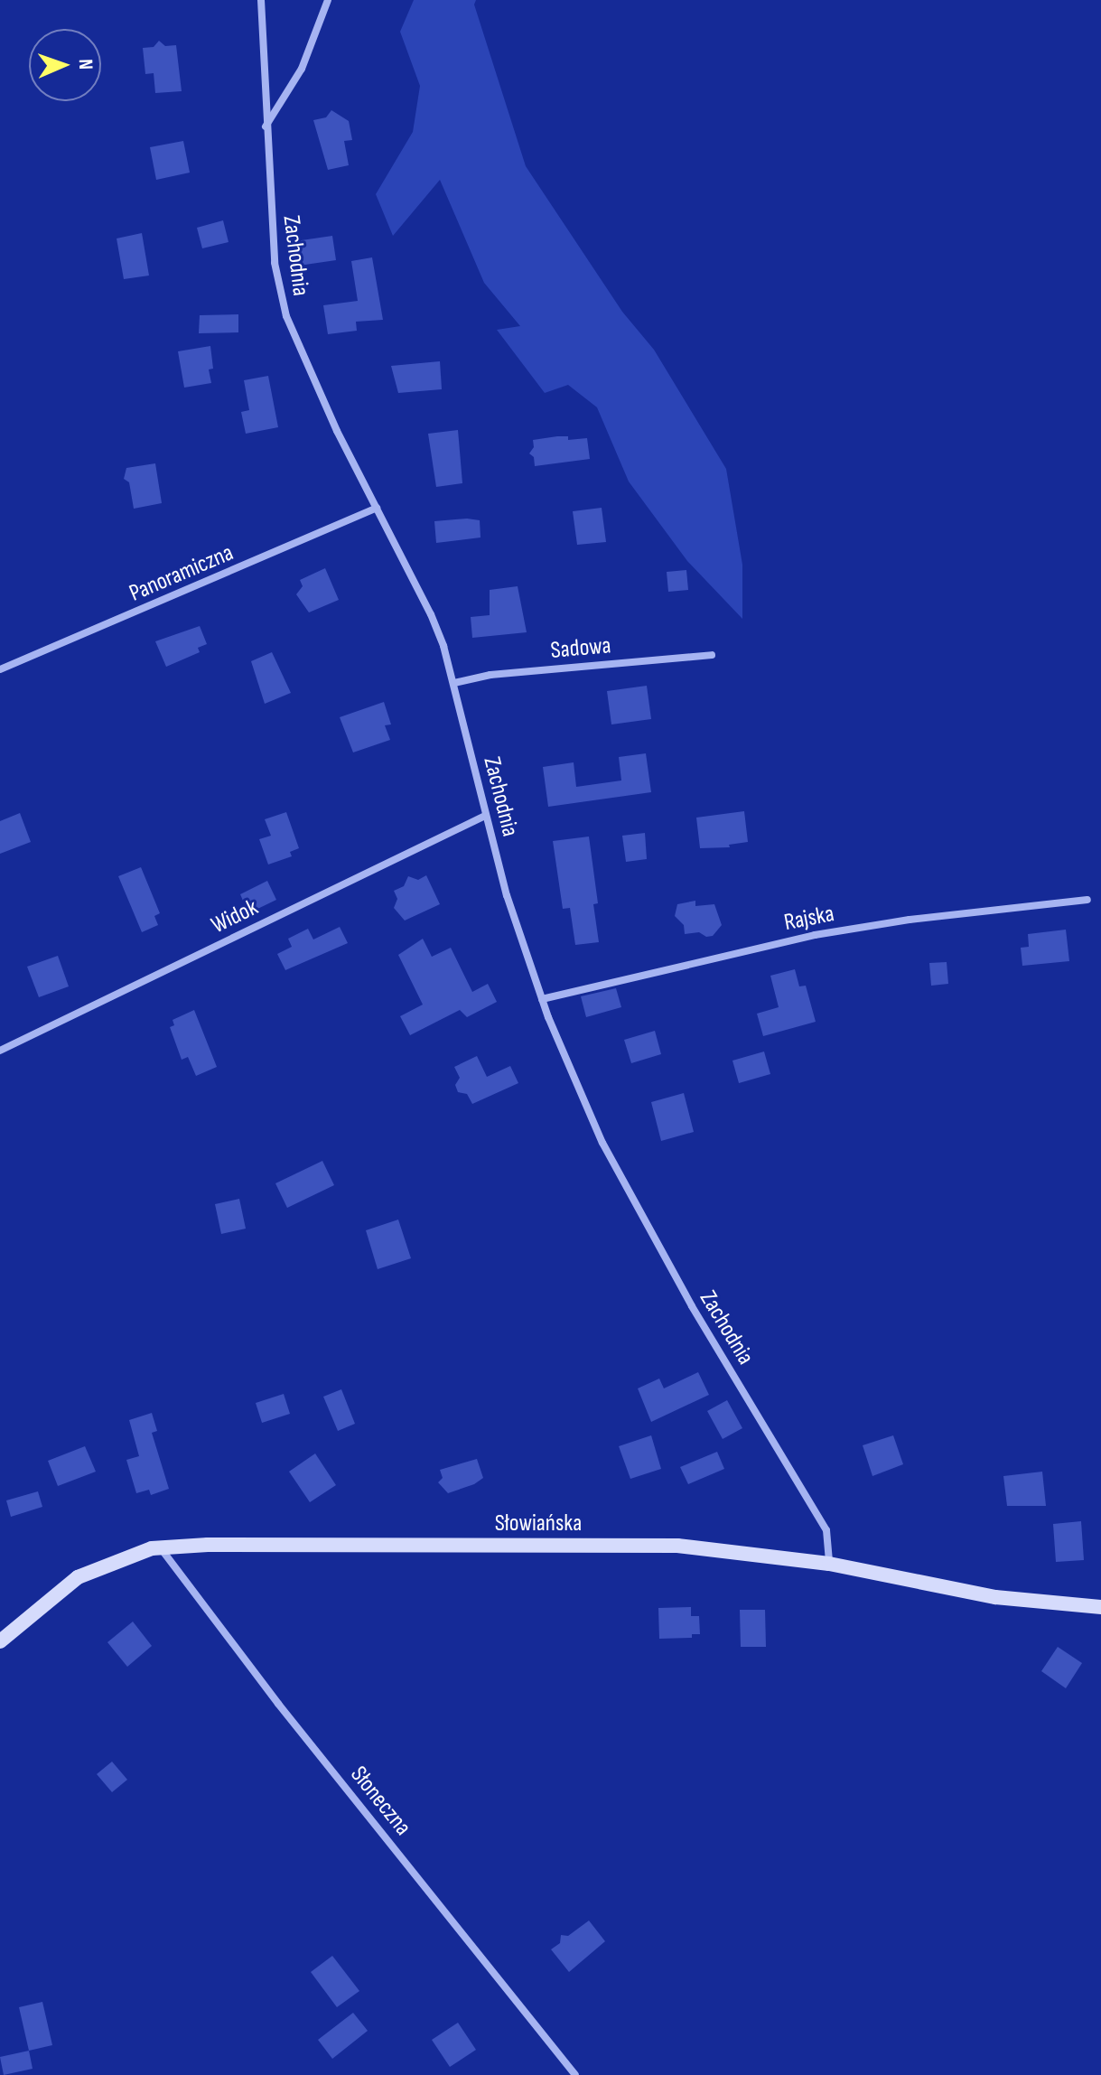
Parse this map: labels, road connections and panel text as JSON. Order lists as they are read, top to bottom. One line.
{"streets":{"street":["Zachodnia","Panoramiczna","Sadowa","Widok","Rajska","Słowiańska","Słoneczna"]},"crossings":[["Zachodnia","Panoramiczna"],["Zachodnia","Sadowa"],["Zachodnia","Widok"],["Zachodnia","Rajska"],["Zachodnia","Słowiańska"],["Słowiańska","Słoneczna"]],"north":"right"}
